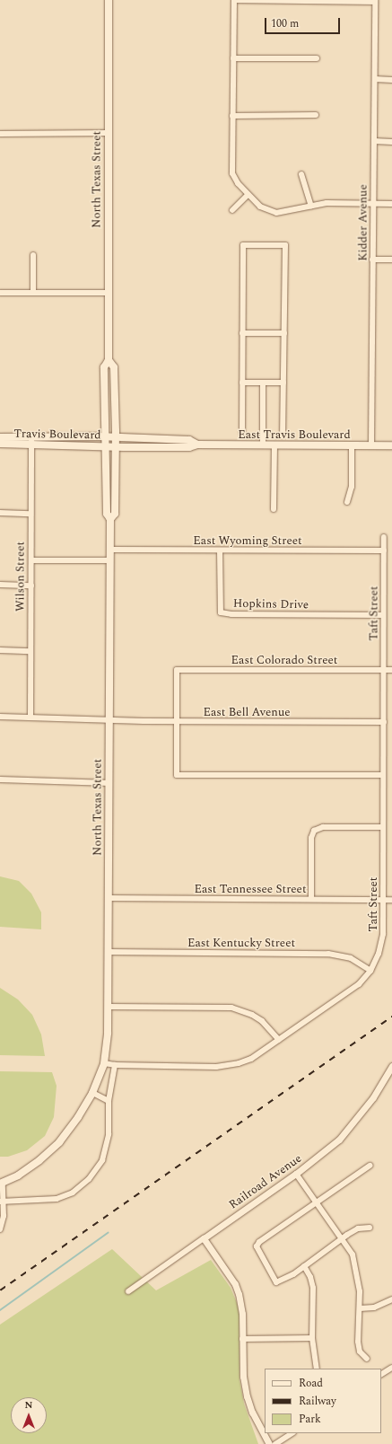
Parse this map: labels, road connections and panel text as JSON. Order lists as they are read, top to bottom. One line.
{"streets":{"main road":["North Texas Street","Travis Boulevard","East Travis Boulevard"],"street":["Kidder Avenue","East Wyoming Street","Wilson Street","Hopkins Drive","Taft Street","East Colorado Street","East Bell Avenue","East Tennessee Street","East Kentucky Street","Railroad Avenue"]},"crossings":[["North Texas Street","Travis Boulevard"],["North Texas Street","East Travis Boulevard"],["North Texas Street","East Wyoming Street"],["North Texas Street","Taft Street"],["North Texas Street","East Bell Avenue"],["North Texas Street","East Tennessee Street"],["North Texas Street","East Kentucky Street"],["Kidder Avenue","East Travis Boulevard"],["Travis Boulevard","East Travis Boulevard"],["Travis Boulevard","Wilson Street"],["East Wyoming Street","Hopkins Drive"],["East Wyoming Street","Taft Street"],["Wilson Street","East Bell Avenue"],["Hopkins Drive","Taft Street"],["Taft Street","East Colorado Street"],["Taft Street","East Bell Avenue"],["Taft Street","East Tennessee Street"],["Taft Street","East Kentucky Street"],["East Colorado Street","East Bell Avenue"]],"legend":["Road","Railway","Park"],"scale_bar":"100 m","north":"top"}
